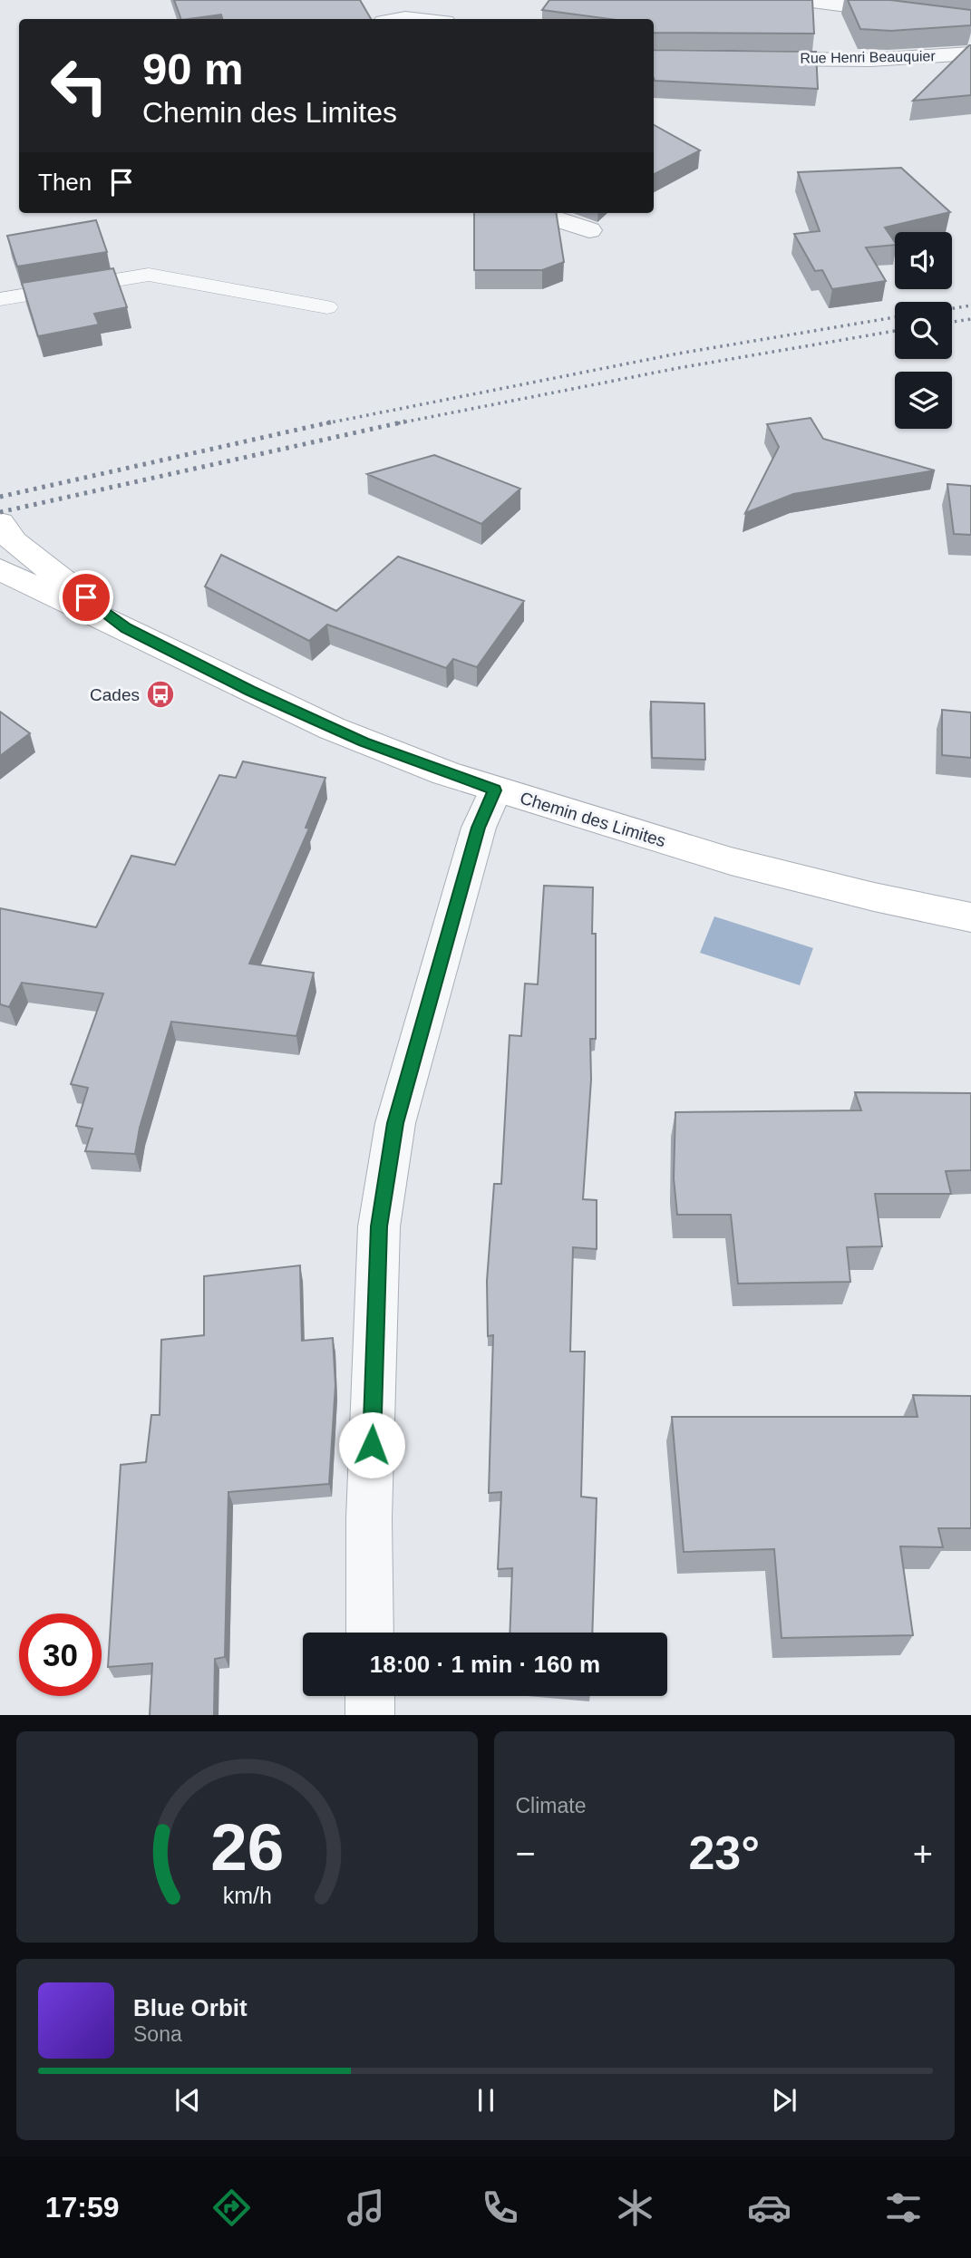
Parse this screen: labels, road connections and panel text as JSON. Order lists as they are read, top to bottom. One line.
{"streets":{"street":["Rue Henri Beauquier","Chemin des Limites"]},"places":{"bus stop":["Cades"]},"page":{"turn":["90 m","Chemin des Limites"],"then":"Then","limit":"30","trip":"18:00 · 1 min · 160 m","tile":"Climate","heat":["−","23°","+"],"song":["Blue Orbit","Sona"],"tabs":"17:59","gauge":["26","km/h"]}}
